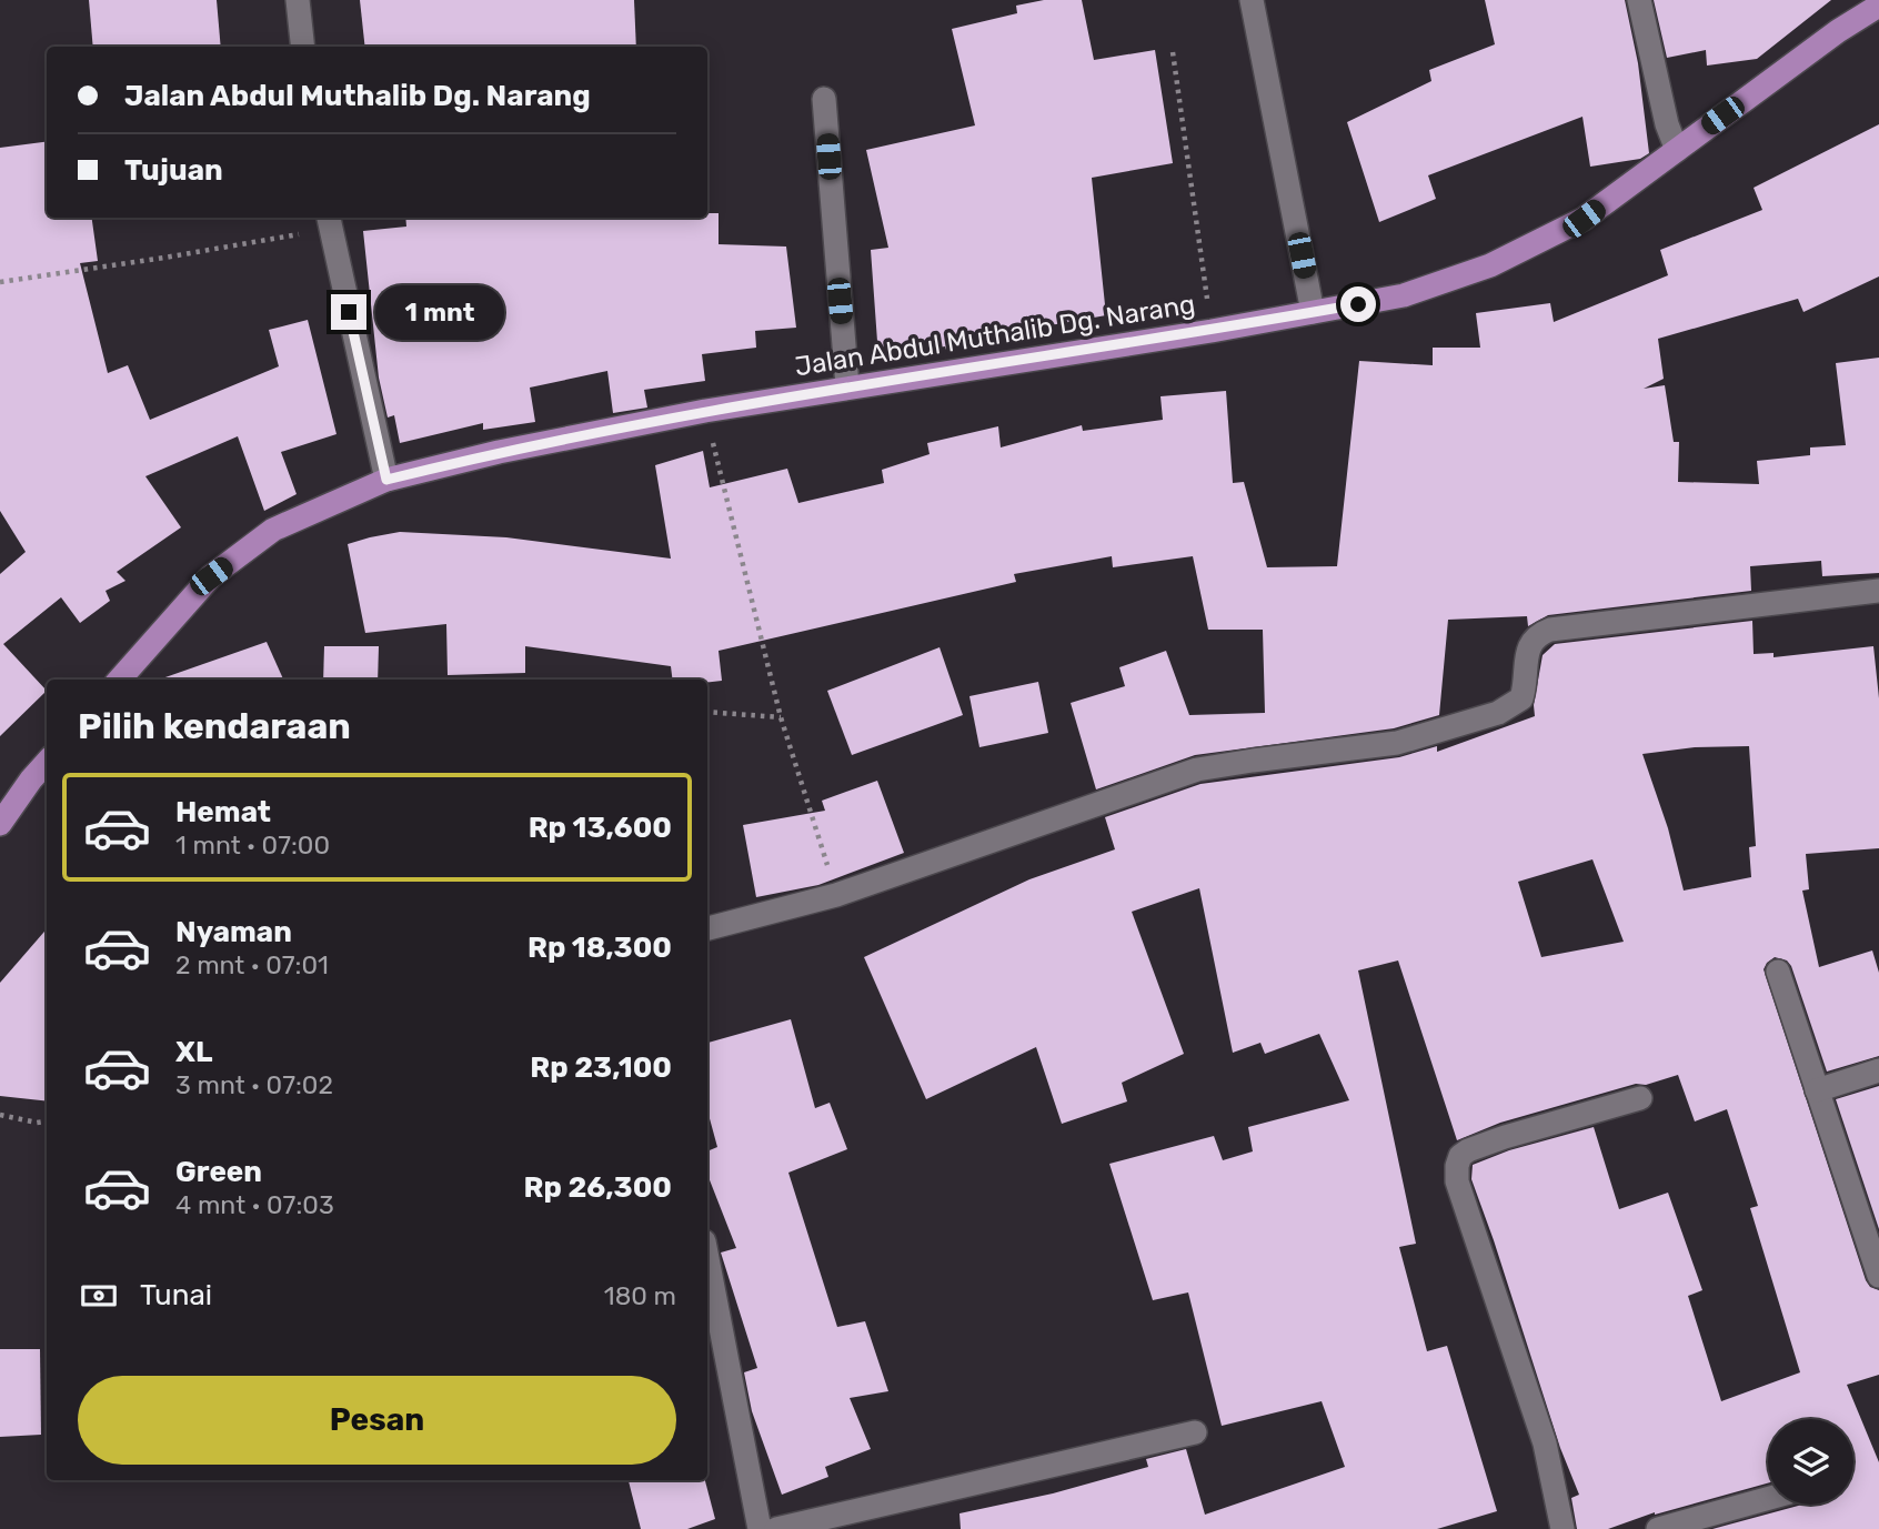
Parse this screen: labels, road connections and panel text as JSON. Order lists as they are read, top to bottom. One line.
{"streets":{"main road":["Jalan Abdul Muthalib Dg. Narang"]},"page":{"banner":["Jalan Abdul Muthalib Dg. Narang","Tujuan"],"bubble":"1 mnt","heading":"Pilih kendaraan","list":[{"name":"Hemat","note":"1 mnt · 07:00","value":"Rp 13,600"},{"name":"Nyaman","note":"2 mnt · 07:01","value":"Rp 18,300"},{"name":"XL","note":"3 mnt · 07:02","value":"Rp 23,100"},{"name":"Green","note":"4 mnt · 07:03","value":"Rp 26,300"}],"pay":["Tunai","180 m"],"buttons":"Pesan"}}
